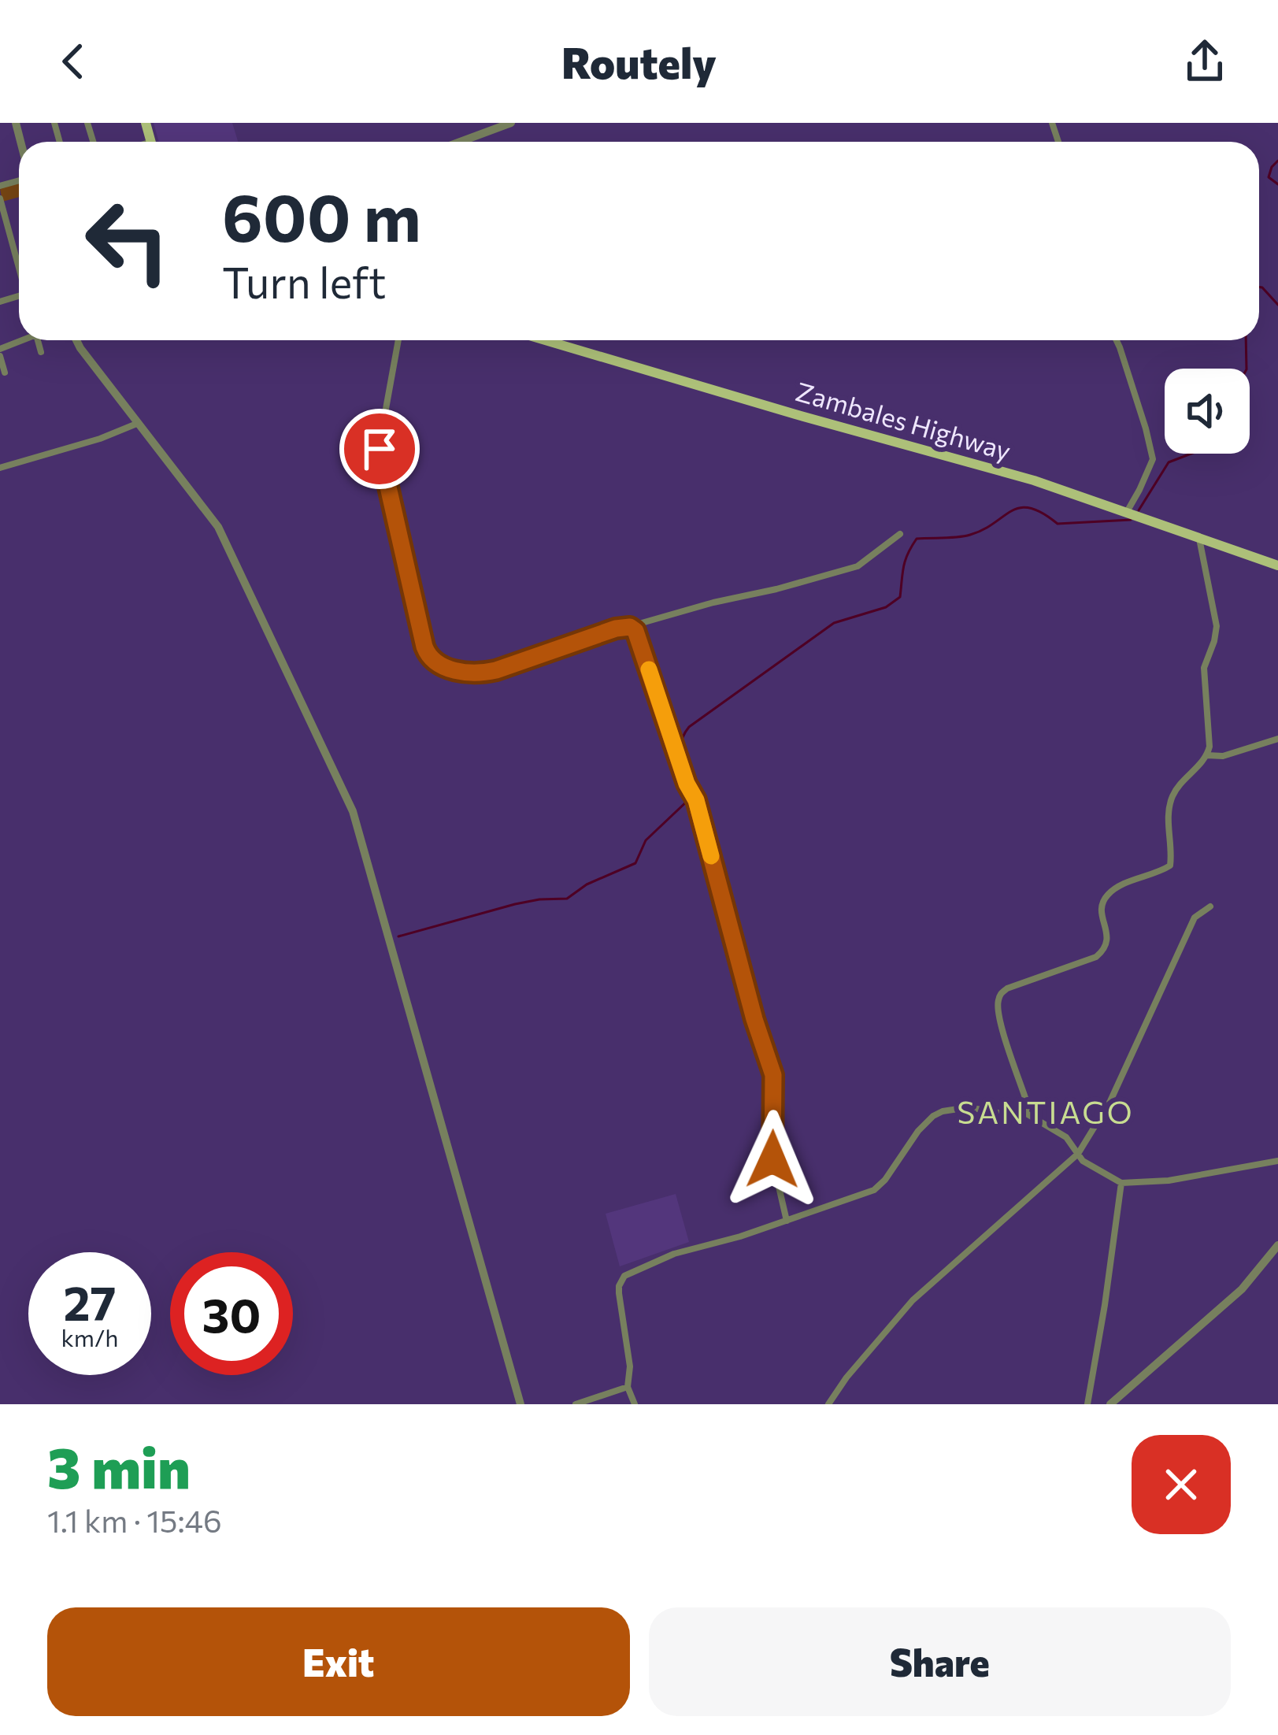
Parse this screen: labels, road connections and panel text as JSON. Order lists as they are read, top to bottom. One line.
{"streets":{"main road":["Zambales Highway"]},"districts":["SANTIAGO"],"page":{"header":"Routely","turn":["600 m","Turn left"],"speed":"27 km/h","limit":"30","heading":["3 min","1.1 km · 15:46"],"buttons":["Exit","Share"]}}
